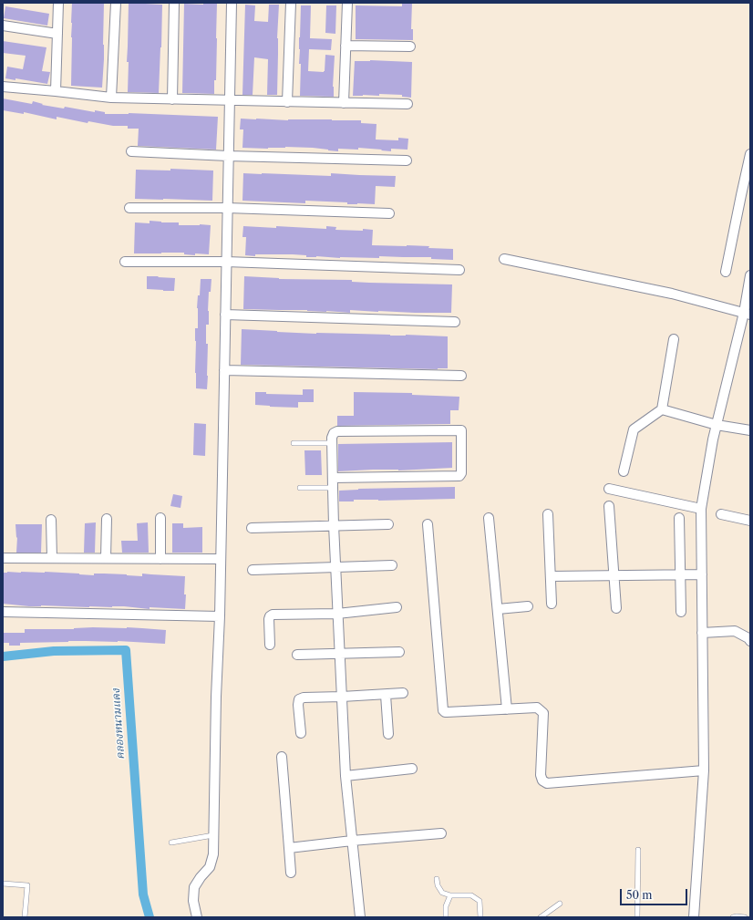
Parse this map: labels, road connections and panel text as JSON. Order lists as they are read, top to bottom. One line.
{"water":["คลองหนามแดง"],"scale_bar":"50 m"}
